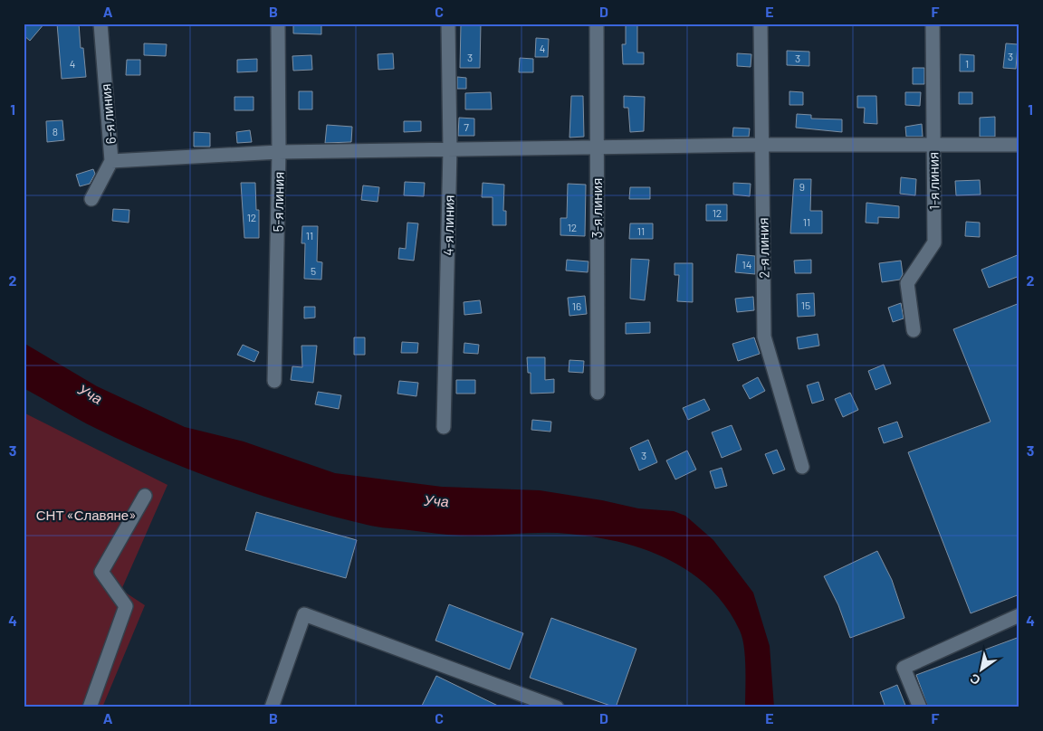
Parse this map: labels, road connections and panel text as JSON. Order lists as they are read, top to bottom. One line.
{"streets":{"street":["6-я линия","1-я линия","5-я линия","3-я линия","4-я линия","2-я линия"]},"water":["Уча"],"parks":["СНТ «Славяне»"],"house_numbers":["4","3","3","3","4","1","7","8","9","12","12","11","12","11","11","14","5","15","16","3"],"north":"bottom left","grid":{"columns":["A","B","C","D","E","F"],"rows":["1","2","3","4"]}}
